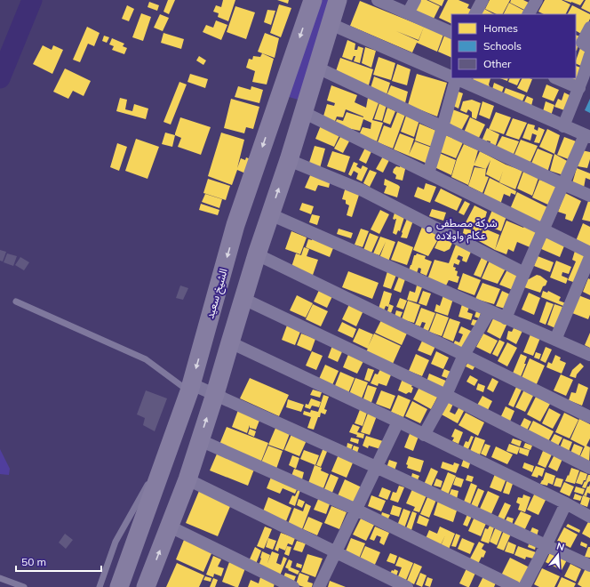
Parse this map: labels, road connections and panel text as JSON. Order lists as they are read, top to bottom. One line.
{"streets":{"main road":["الشيخ سعيد"]},"places":["شركة مصطفى عكام واولاده"],"legend":["Homes","Schools","Other"],"scale_bar":"50 m","north":"top"}
